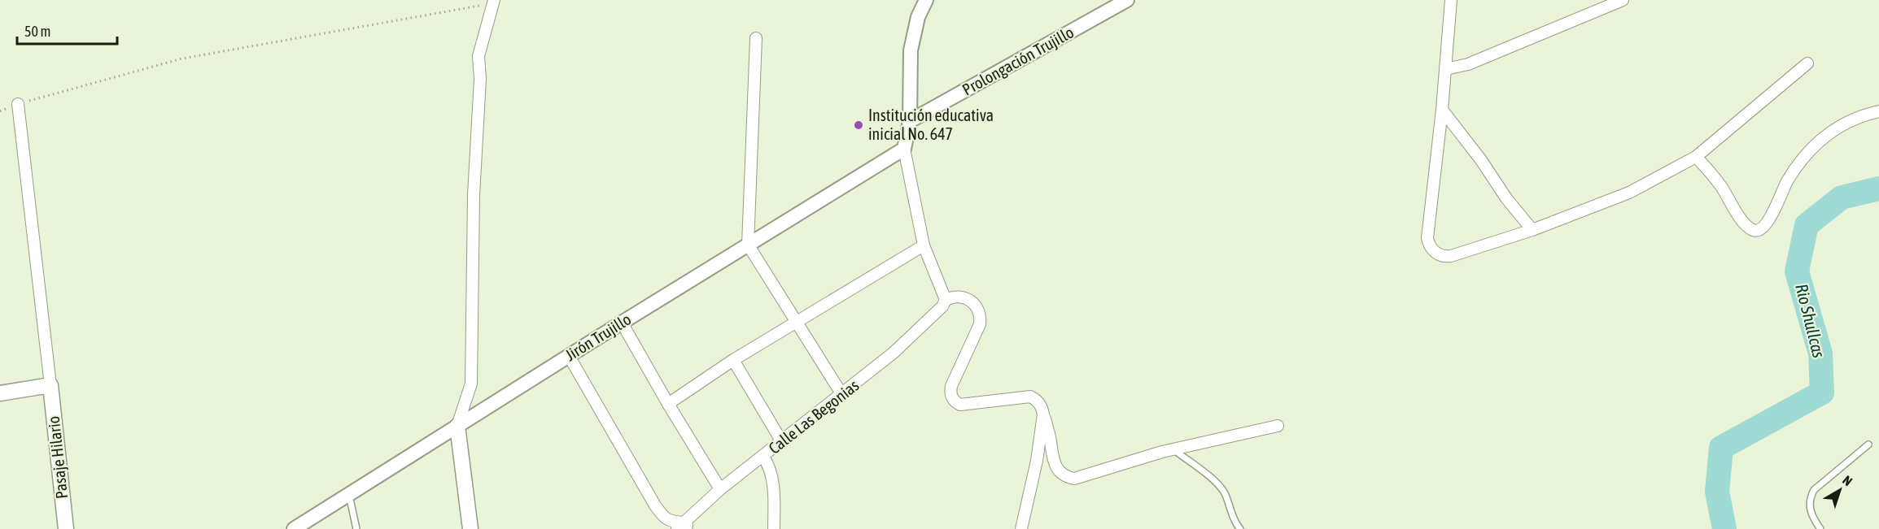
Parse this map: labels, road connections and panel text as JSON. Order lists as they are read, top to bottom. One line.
{"streets":{"main road":["Pasaje Hilario"],"street":["Prolongación Trujillo","Jirón Trujillo","Calle Las Begonias"]},"water":["Rio Shullcas"],"places":["Institución educativa inicial No. 647"],"scale_bar":"50 m","north":"top right"}
